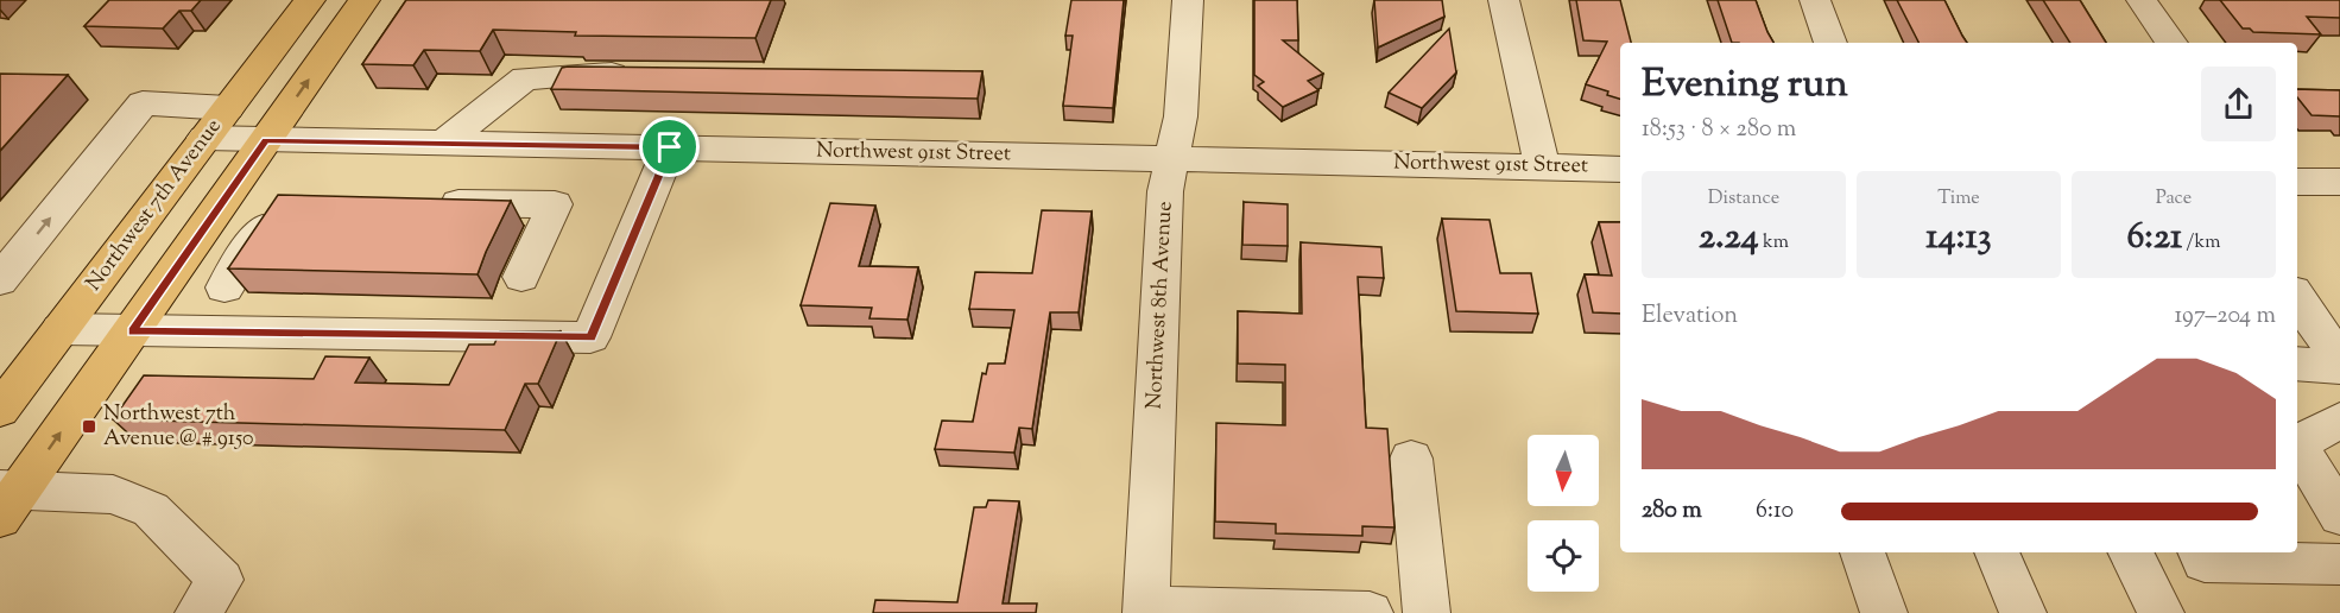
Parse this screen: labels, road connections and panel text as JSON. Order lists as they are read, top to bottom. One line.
{"streets":{"main road":["Northwest 7th Avenue"],"street":["Northwest 91st Street","Northwest 8th Avenue"]},"crossings":[["Northwest 91st Street","Northwest 7th Avenue"],["Northwest 91st Street","Northwest 8th Avenue"]],"places":{"transit":["Northwest 7th Avenue @ # 9150"]},"north":"bottom","page":{"heading":["Evening run","18:53 · 8 × 280 m"],"stats":[["Distance","2.24 km"],["Time","14:13"],["Pace","6:21 /km"]],"chart":["Elevation","197–204 m"],"list":[{"name":"280 m","note":"6:10"}]}}
